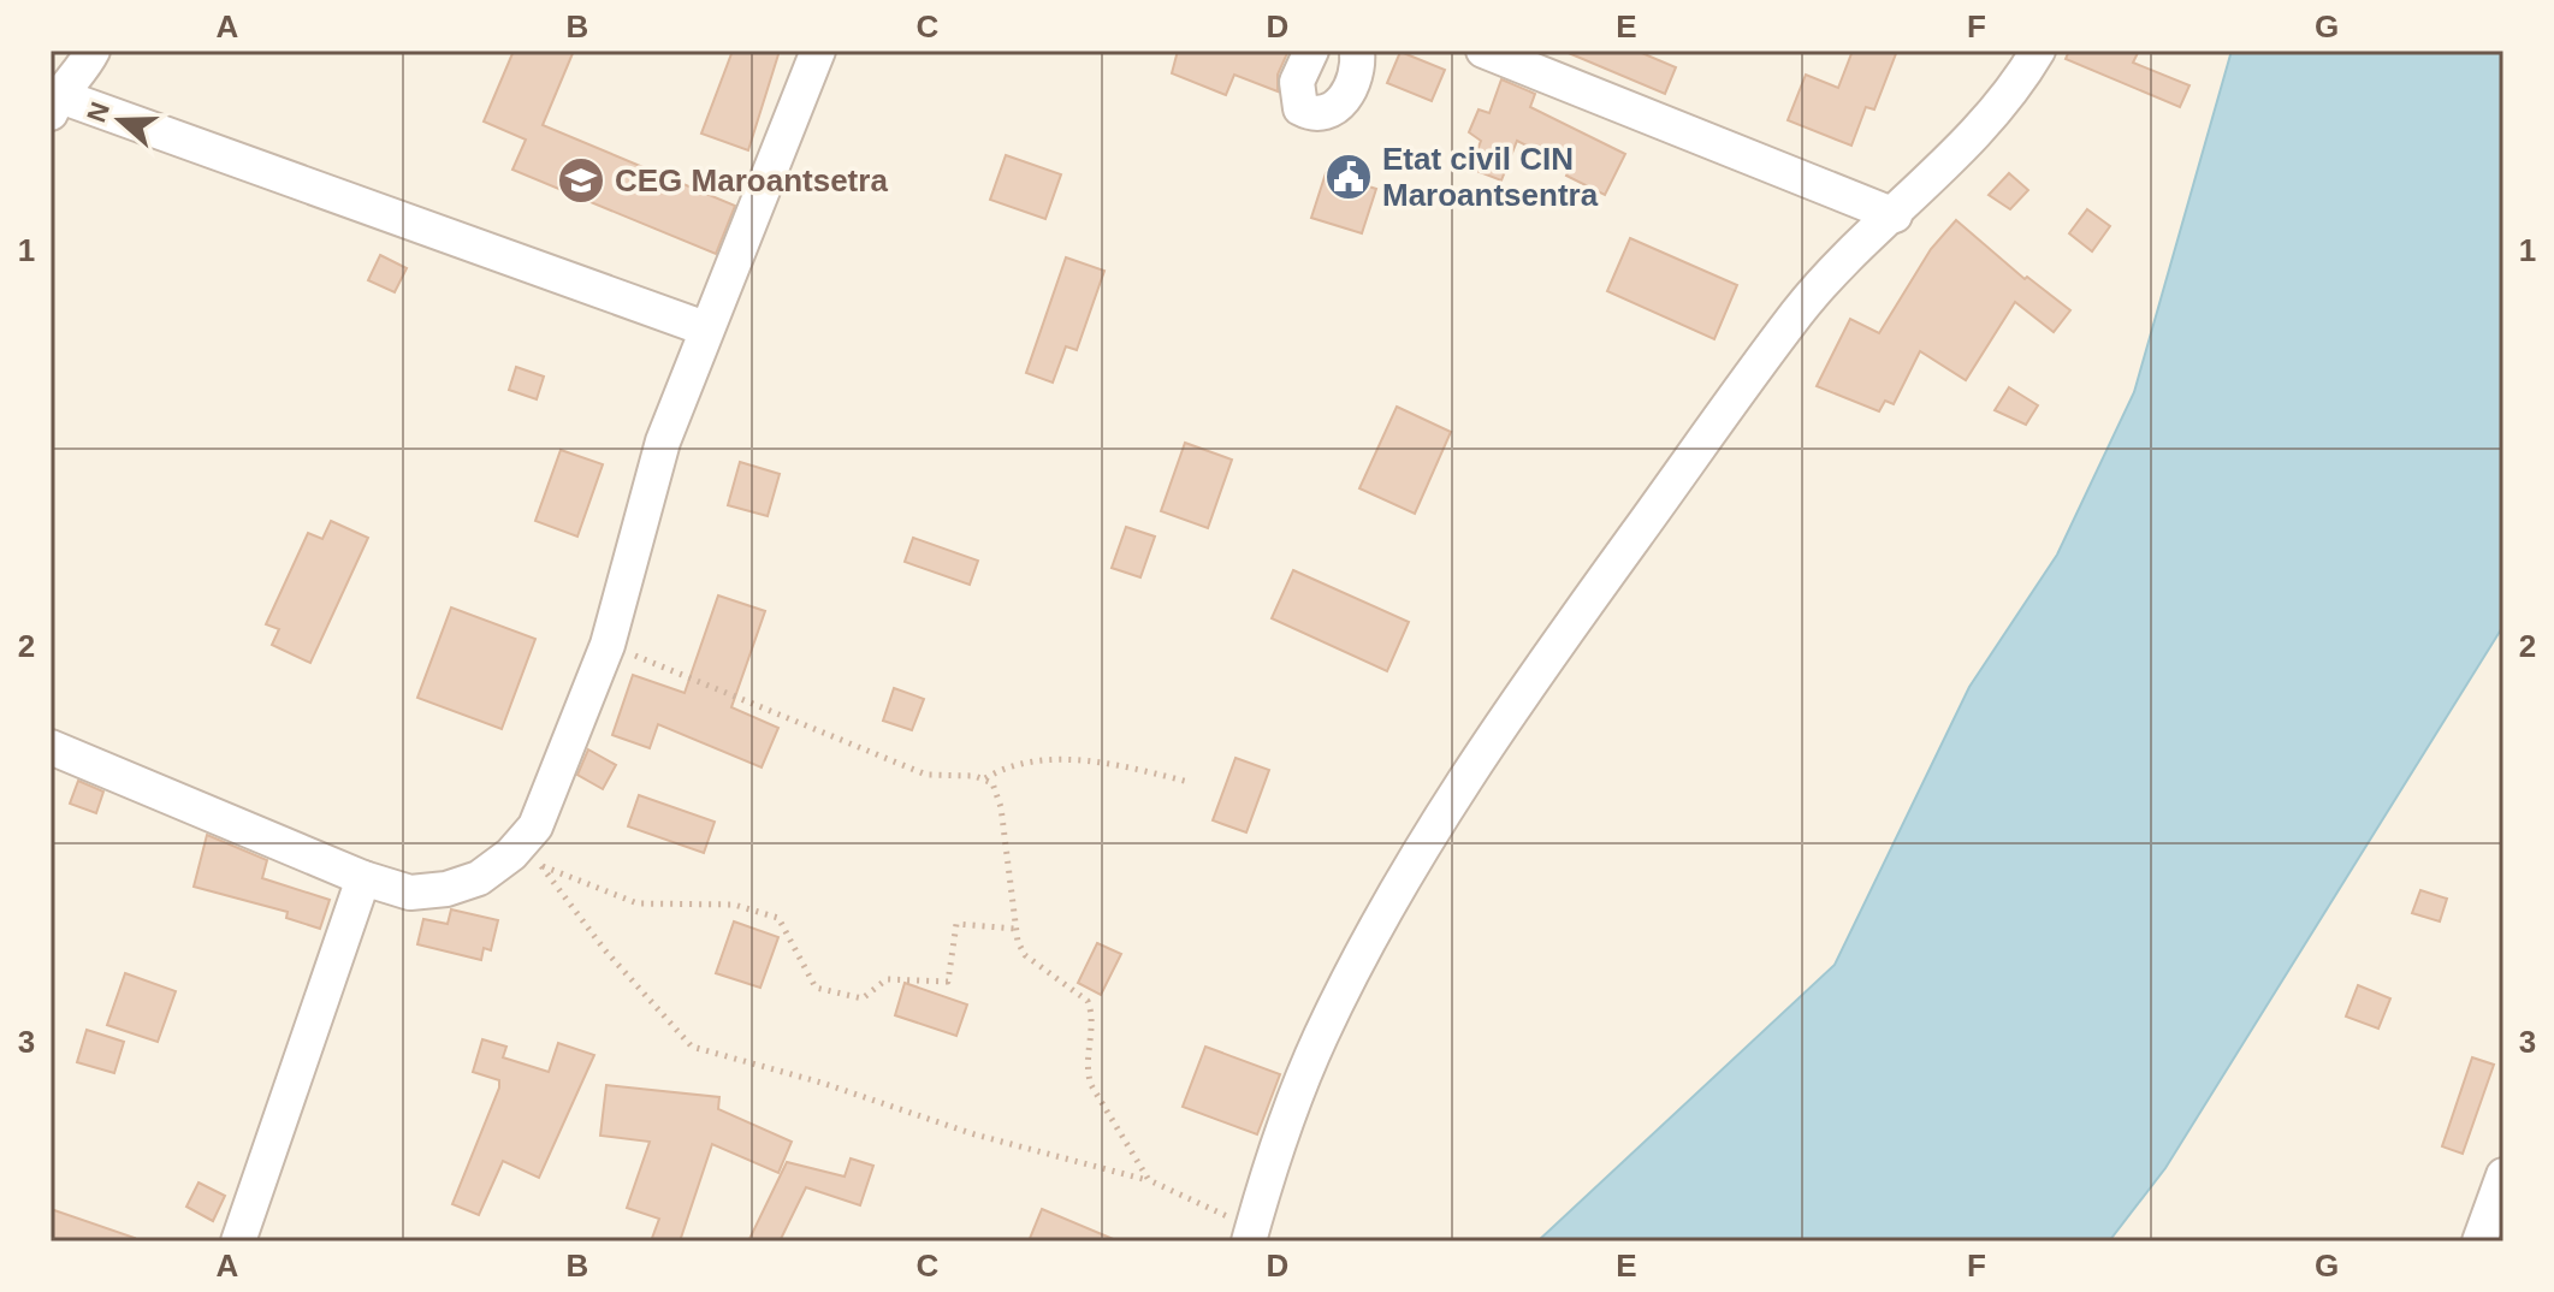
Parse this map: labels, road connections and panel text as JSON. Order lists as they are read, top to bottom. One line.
{"places":{"public building":["Etat civil CIN Maroantsentra"],"school or university":["CEG Maroantsetra"]},"north":"left","grid":{"columns":["A","B","C","D","E","F","G"],"rows":["1","2","3"]}}
